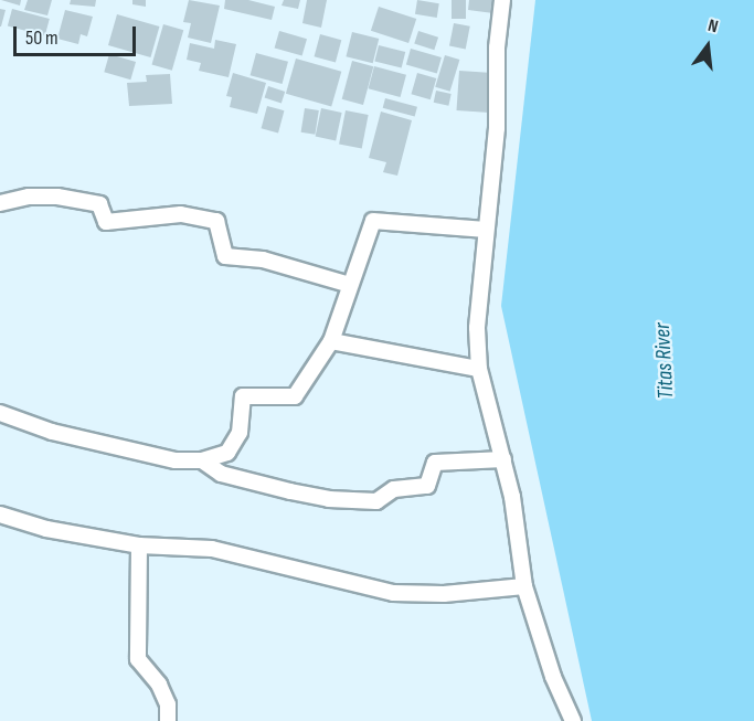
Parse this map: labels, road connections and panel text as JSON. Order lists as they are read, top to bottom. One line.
{"water":["Titas River"],"scale_bar":"50 m","north":"top"}
